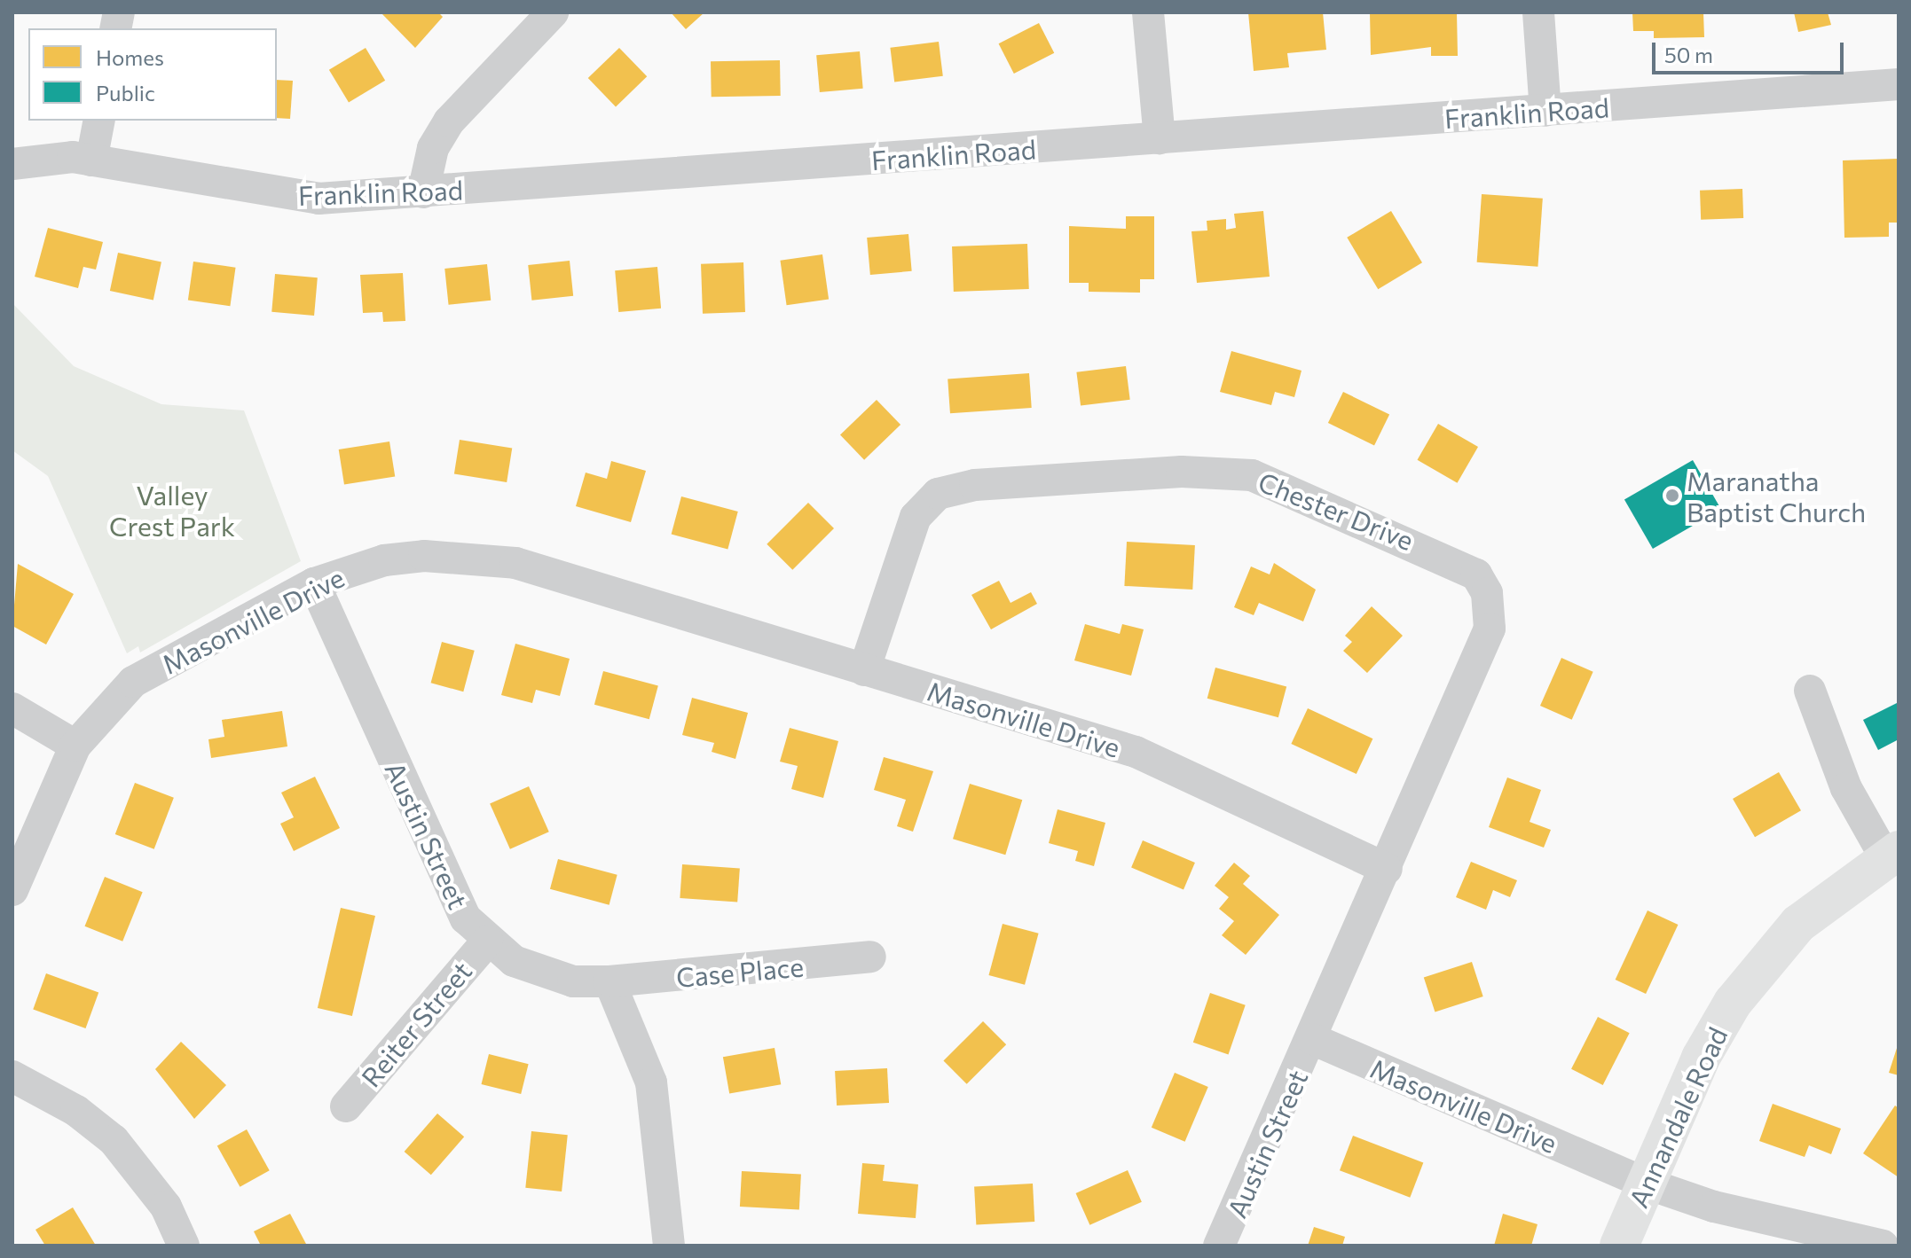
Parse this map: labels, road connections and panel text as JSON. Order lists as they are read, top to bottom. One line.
{"streets":{"main road":["Annandale Road"],"street":["Franklin Road","Chester Drive","Masonville Drive","Austin Street","Case Place","Reiter Street"]},"crossings":[["Chester Drive","Masonville Drive"],["Masonville Drive","Austin Street"],["Masonville Drive","Annandale Road"],["Austin Street","Case Place"],["Austin Street","Reiter Street"]],"parks":["Valley Crest Park"],"places":["Maranatha Baptist Church"],"legend":["Homes","Public"],"scale_bar":"50 m"}
